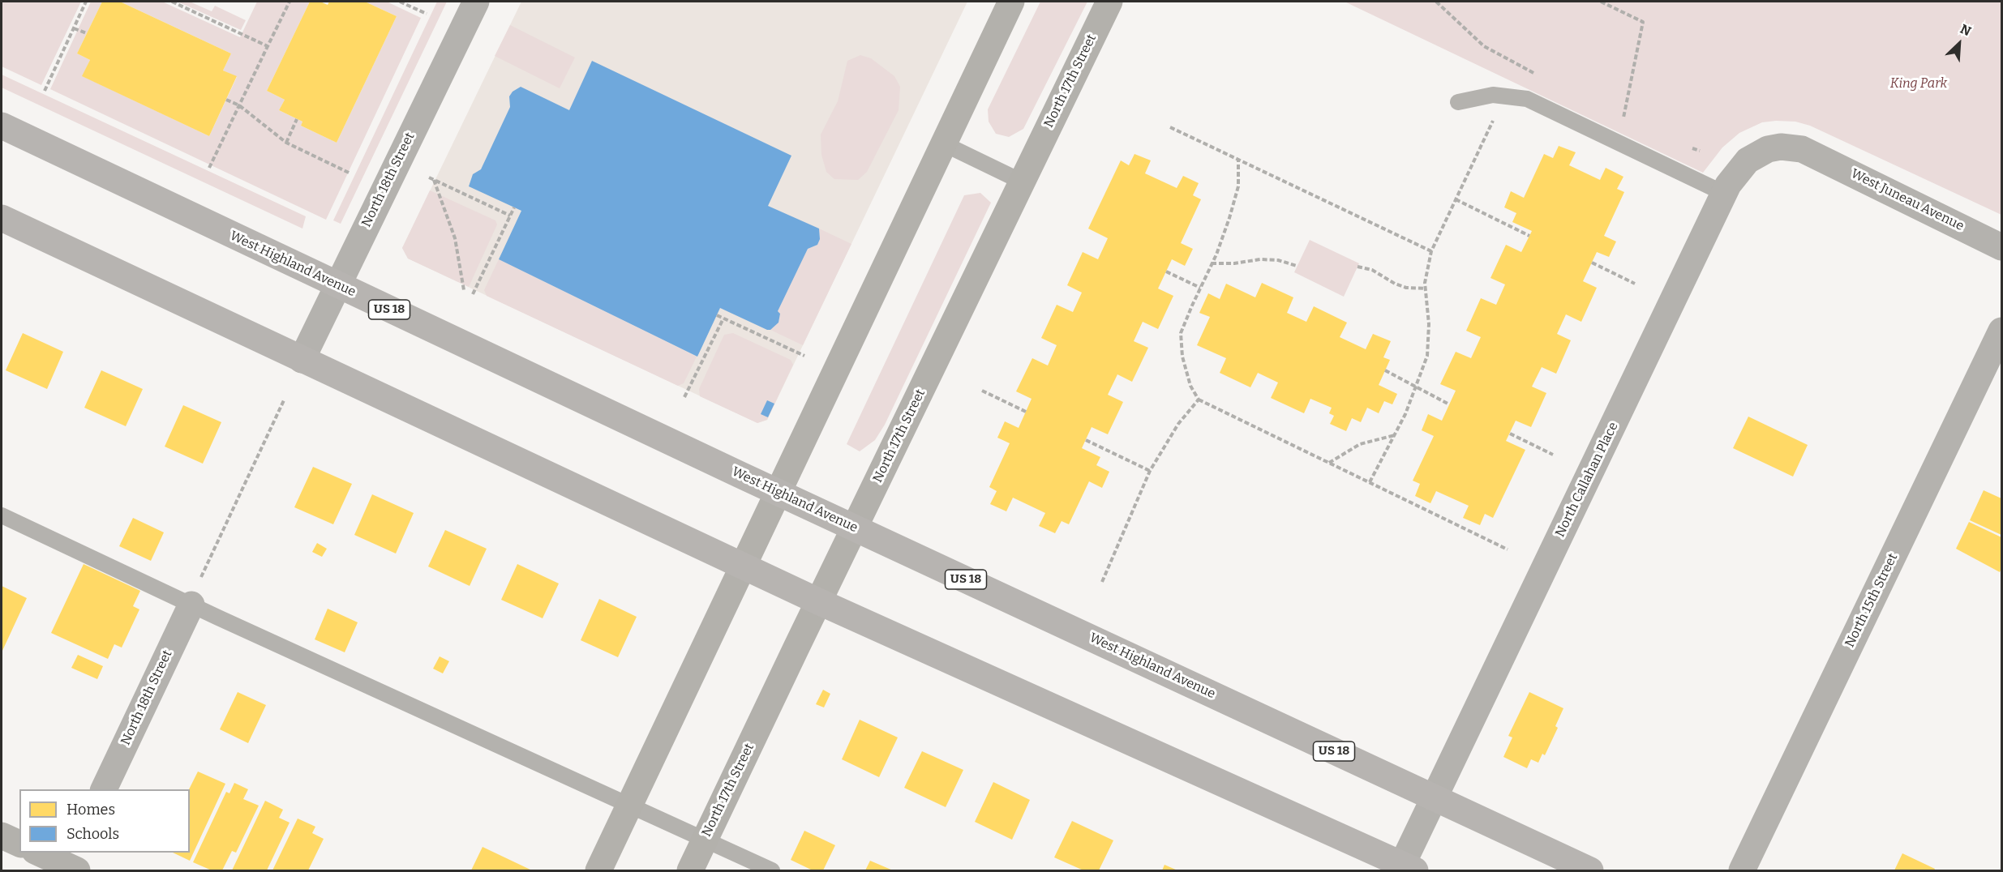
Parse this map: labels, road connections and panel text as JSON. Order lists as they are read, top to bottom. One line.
{"streets":{"main road":["North 17th Street","West Highland Avenue","US 18"],"street":["North 18th Street","West Juneau Avenue","North Callahan Place","North 15th Street"]},"crossings":[["North 17th Street","West Highland Avenue"],["North 18th Street","West Highland Avenue"],["West Juneau Avenue","North Callahan Place"],["West Highland Avenue","North Callahan Place"]],"parks":["King Park"],"legend":["Homes","Schools"],"north":"top right"}
